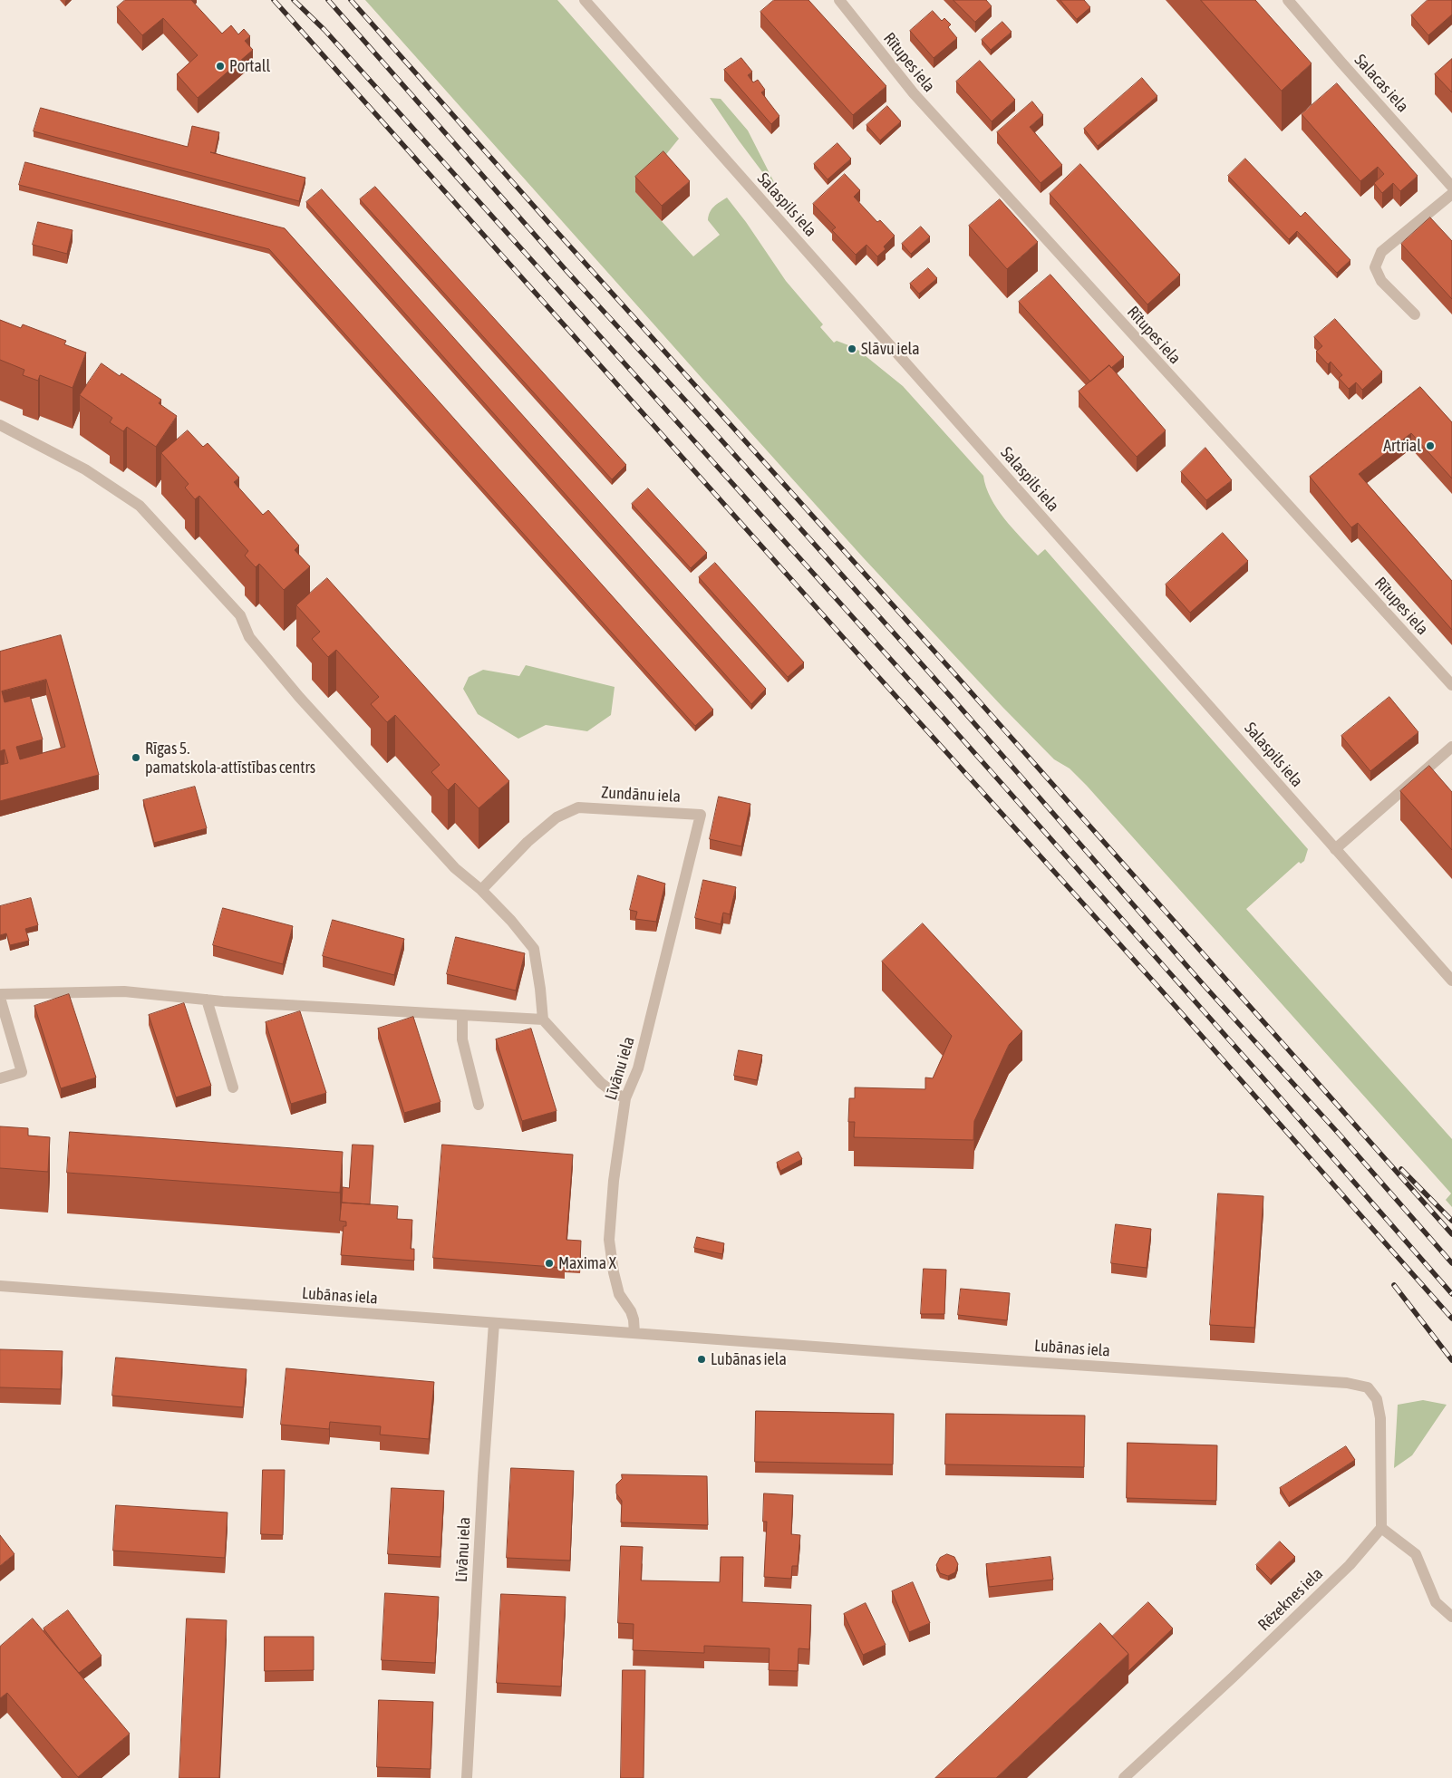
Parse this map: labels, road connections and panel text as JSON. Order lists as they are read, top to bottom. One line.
{"streets":{"street":["Rītupes iela","Salacas iela","Salaspils iela","Zundānu iela","Līvānu iela","Lubānas iela","Rēzeknes iela"]},"crossings":[["Zundānu iela","Līvānu iela"],["Līvānu iela","Lubānas iela"],["Lubānas iela","Rēzeknes iela"]],"places":["Portall","Slāvu iela","Artrial","Rīgas 5. pamatskola-attīstības centrs","Maxima X","Lubānas iela"]}
